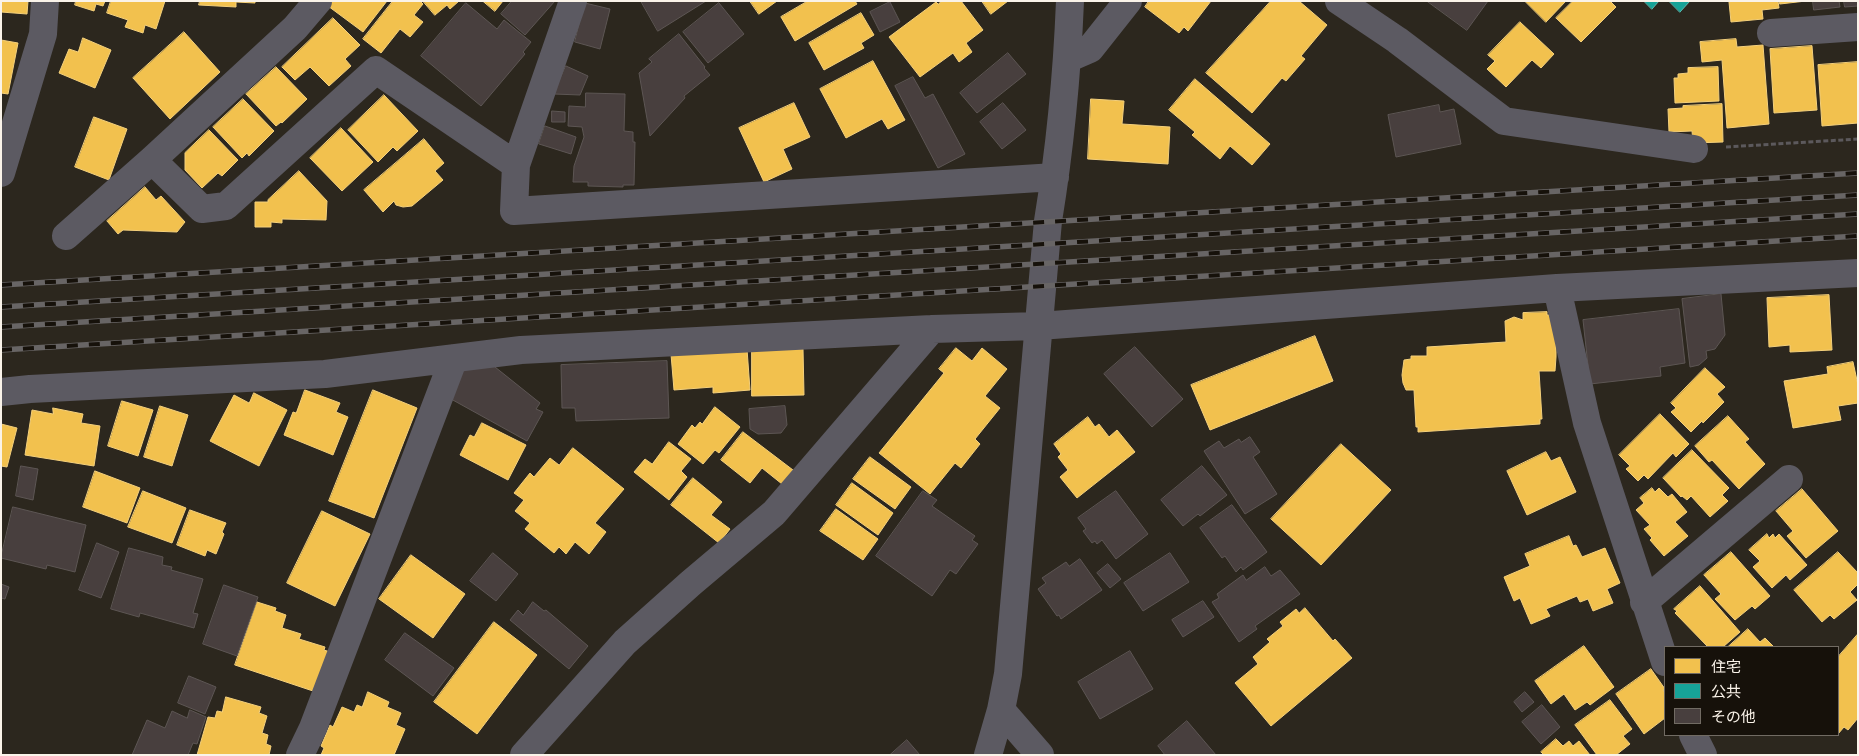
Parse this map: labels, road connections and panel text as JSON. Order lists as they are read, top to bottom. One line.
{"legend":["住宅","公共","その他"]}
